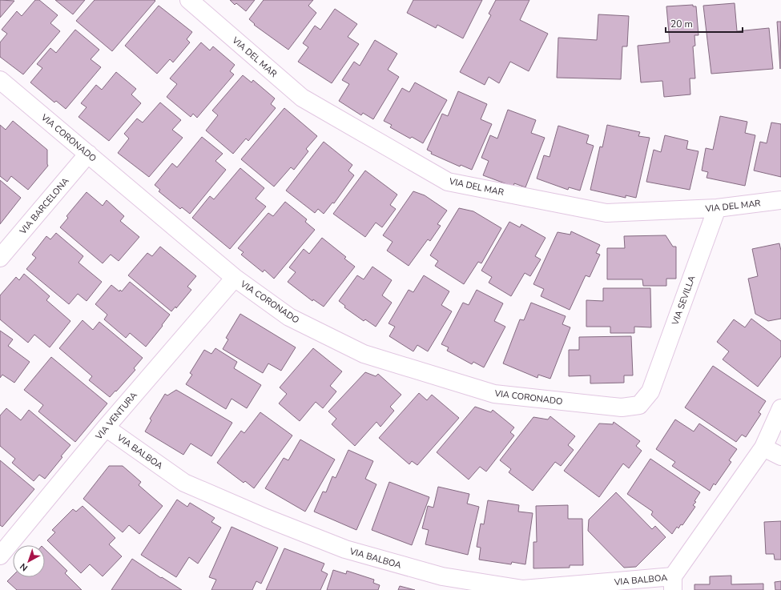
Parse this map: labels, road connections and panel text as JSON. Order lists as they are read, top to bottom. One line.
{"streets":{"street":["VIA DEL MAR","VIA CORONADO","VIA BARCELONA","VIA SEVILLA","VIA VENTURA","VIA BALBOA"]},"crossings":[["VIA DEL MAR","VIA SEVILLA"],["VIA CORONADO","VIA BARCELONA"],["VIA CORONADO","VIA SEVILLA"],["VIA CORONADO","VIA VENTURA"],["VIA VENTURA","VIA BALBOA"]],"scale_bar":"20 m","north":"bottom left"}
